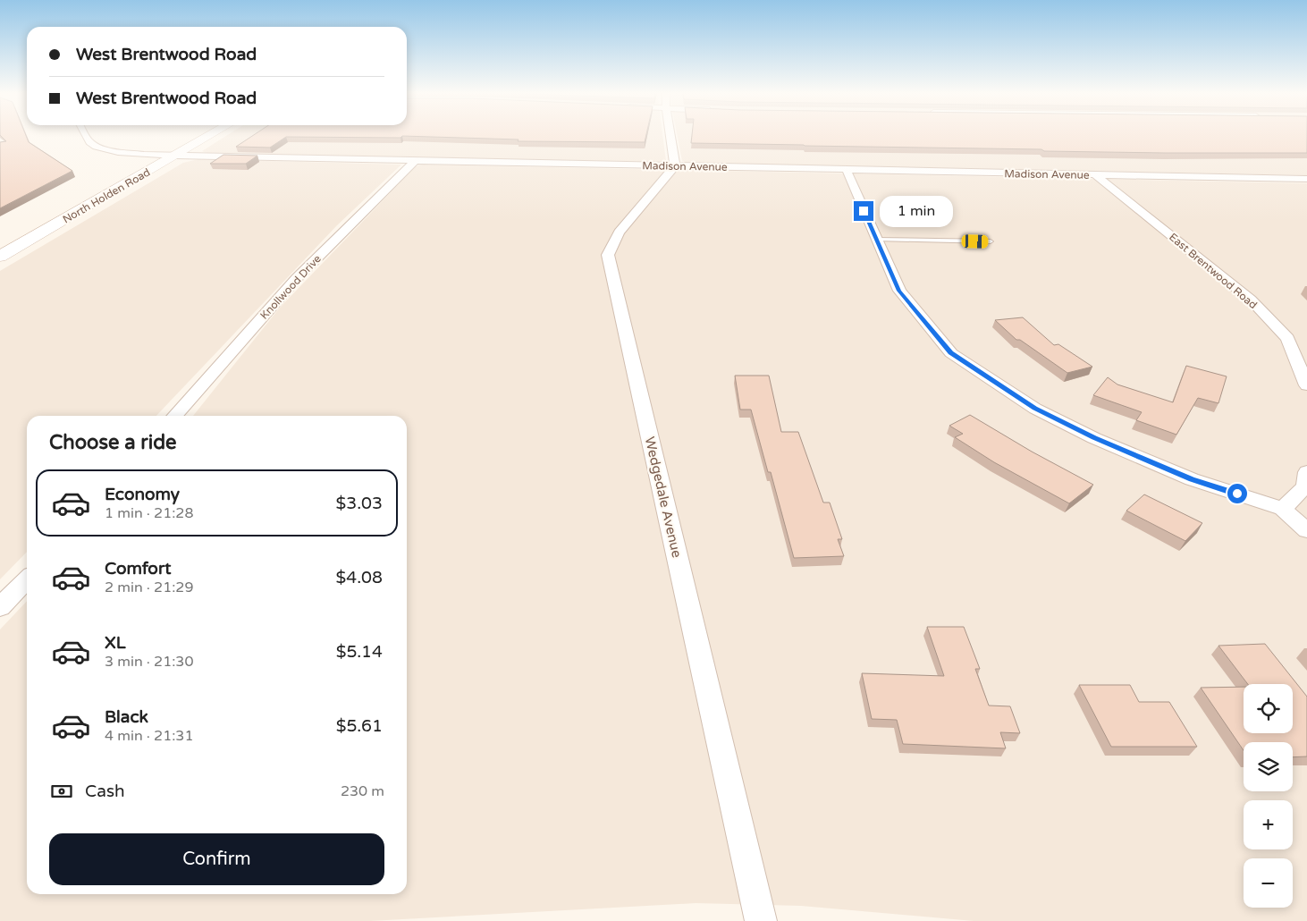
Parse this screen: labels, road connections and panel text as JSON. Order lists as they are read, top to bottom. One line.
{"streets":{"main road":["North Holden Road"],"street":["Madison Avenue","East Brentwood Road","Knollwood Drive","Wedgedale Avenue"]},"crossings":[["Madison Avenue","North Holden Road"],["Madison Avenue","East Brentwood Road"],["Madison Avenue","Knollwood Drive"],["Madison Avenue","Wedgedale Avenue"]],"page":{"banner":["West Brentwood Road","West Brentwood Road"],"bubble":"1 min","heading":"Choose a ride","list":[{"name":"Economy","note":"1 min · 21:28","value":"$3.03"},{"name":"Comfort","note":"2 min · 21:29","value":"$4.08"},{"name":"XL","note":"3 min · 21:30","value":"$5.14"},{"name":"Black","note":"4 min · 21:31","value":"$5.61"}],"map_buttons":["+","−"],"pay":["Cash","230 m"],"buttons":"Confirm"}}
